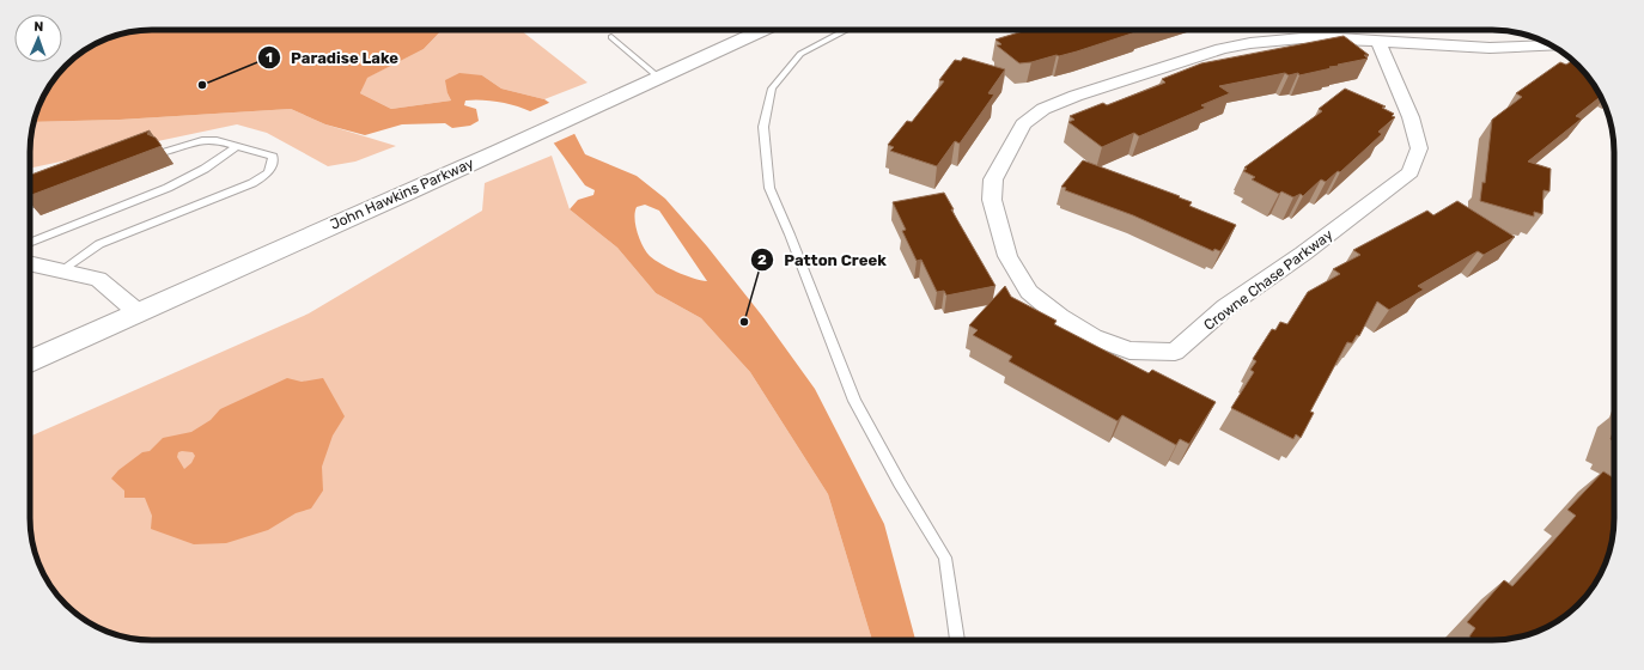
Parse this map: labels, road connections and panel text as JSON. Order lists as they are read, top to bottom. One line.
{"streets":{"main road":["John Hawkins Parkway"],"street":["Crowne Chase Parkway"]},"places":["Paradise Lake","Patton Creek"],"north":"top"}
